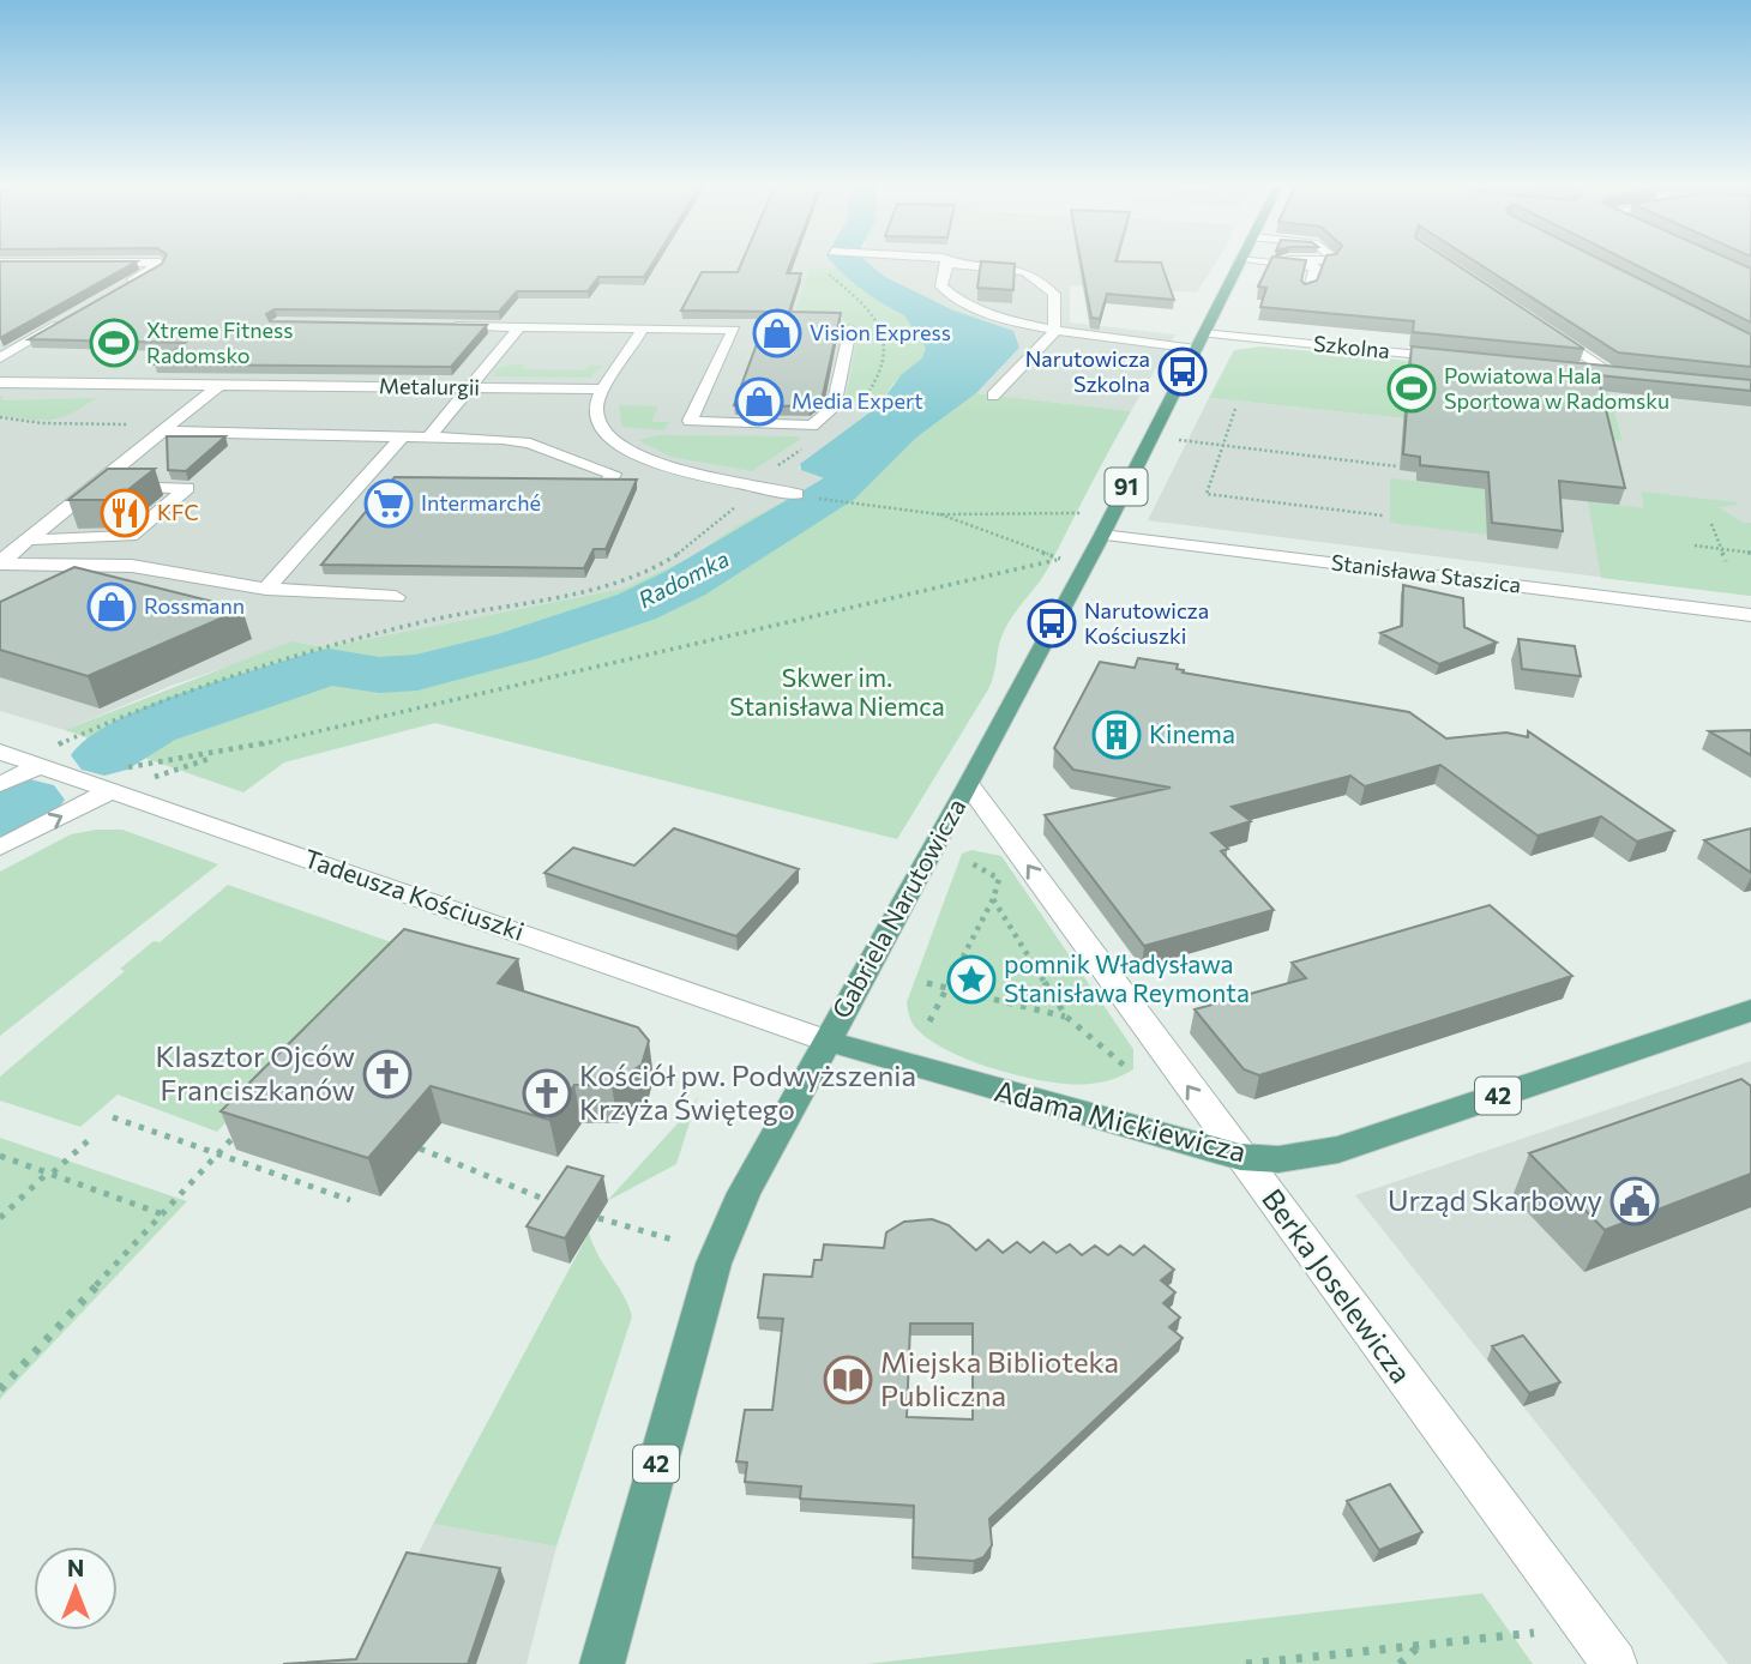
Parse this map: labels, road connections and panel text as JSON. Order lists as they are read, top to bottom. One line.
{"streets":{"main road":["91","Gabriela Narutowicza","42","Adama Mickiewicza"],"street":["Szkolna","Metalurgii","Stanisława Staszica","Tadeusza Kościuszki","Berka Joselewicza"]},"crossings":[["Szkolna","Gabriela Narutowicza"],["Stanisława Staszica","Gabriela Narutowicza"],["Tadeusza Kościuszki","Gabriela Narutowicza"],["Tadeusza Kościuszki","Adama Mickiewicza"],["Gabriela Narutowicza","Adama Mickiewicza"],["Gabriela Narutowicza","Berka Joselewicza"],["Adama Mickiewicza","Berka Joselewicza"]],"one_way":["Berka Joselewicza"],"water":["Radomka"],"parks":["Skwer im. Stanisława Niemca"],"places":{"shop":["Vision Express","Media Expert","Rossmann"],"sports":["Xtreme Fitness Radomsko","Powiatowa Hala Sportowa w Radomsku"],"bus stop":["Narutowicza Szkolna","Narutowicza Kościuszki"],"supermarket":["Intermarché"],"restaurant":["KFC"],"building":["Kinema"],"place":["pomnik Władysława Stanisława Reymonta"],"church":["Klasztor Ojców Franciszkanów","Kościół pw. Podwyższenia Krzyża Świętego"],"public building":["Urząd Skarbowy"],"library":["Miejska Biblioteka Publiczna"]},"north":"top"}
